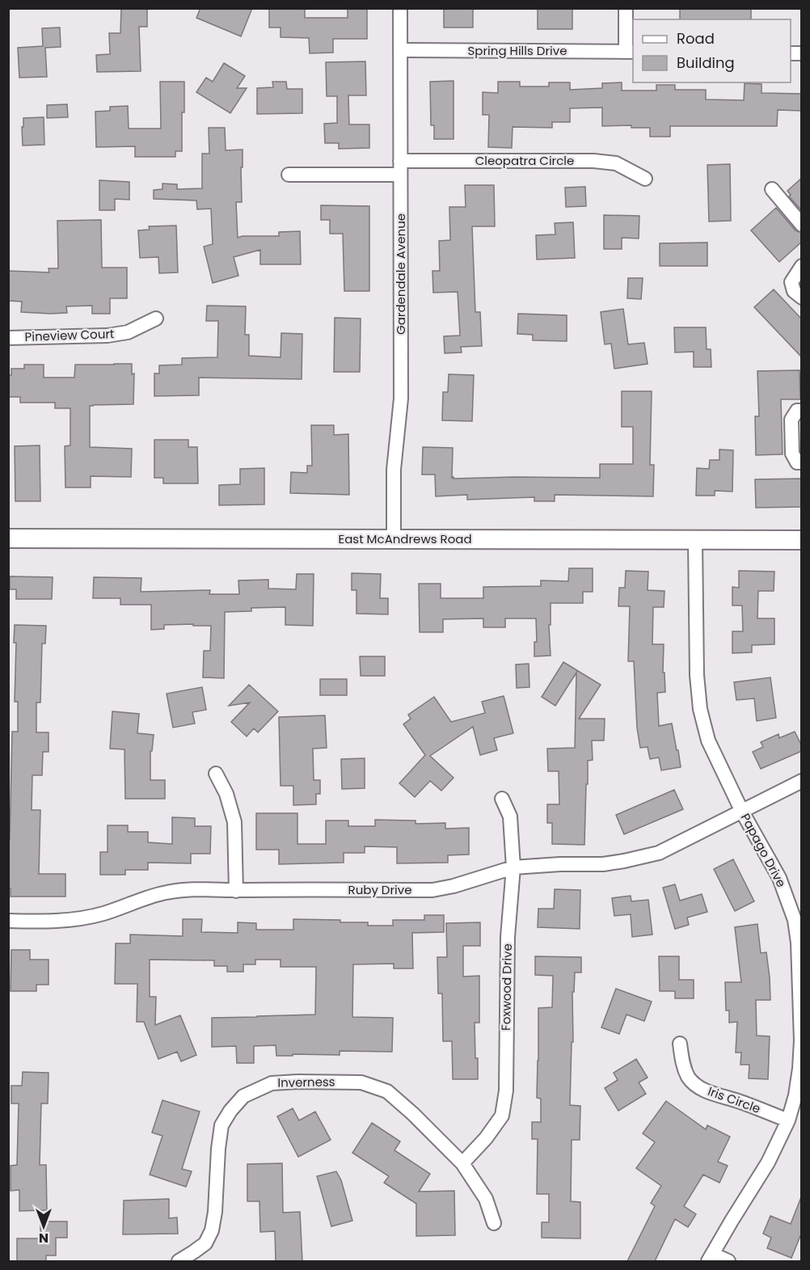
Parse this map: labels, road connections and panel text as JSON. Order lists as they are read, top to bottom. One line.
{"streets":{"main road":["East McAndrews Road"],"street":["Spring Hills Drive","Cleopatra Circle","Gardendale Avenue","Pineview Court","Papago Drive","Ruby Drive","Foxwood Drive","Inverness","Iris Circle"]},"crossings":[["Spring Hills Drive","Gardendale Avenue"],["Cleopatra Circle","Gardendale Avenue"],["Gardendale Avenue","East McAndrews Road"],["East McAndrews Road","Papago Drive"],["Papago Drive","Ruby Drive"],["Papago Drive","Iris Circle"],["Ruby Drive","Foxwood Drive"],["Foxwood Drive","Inverness"]],"legend":["Road","Building"],"north":"bottom"}
